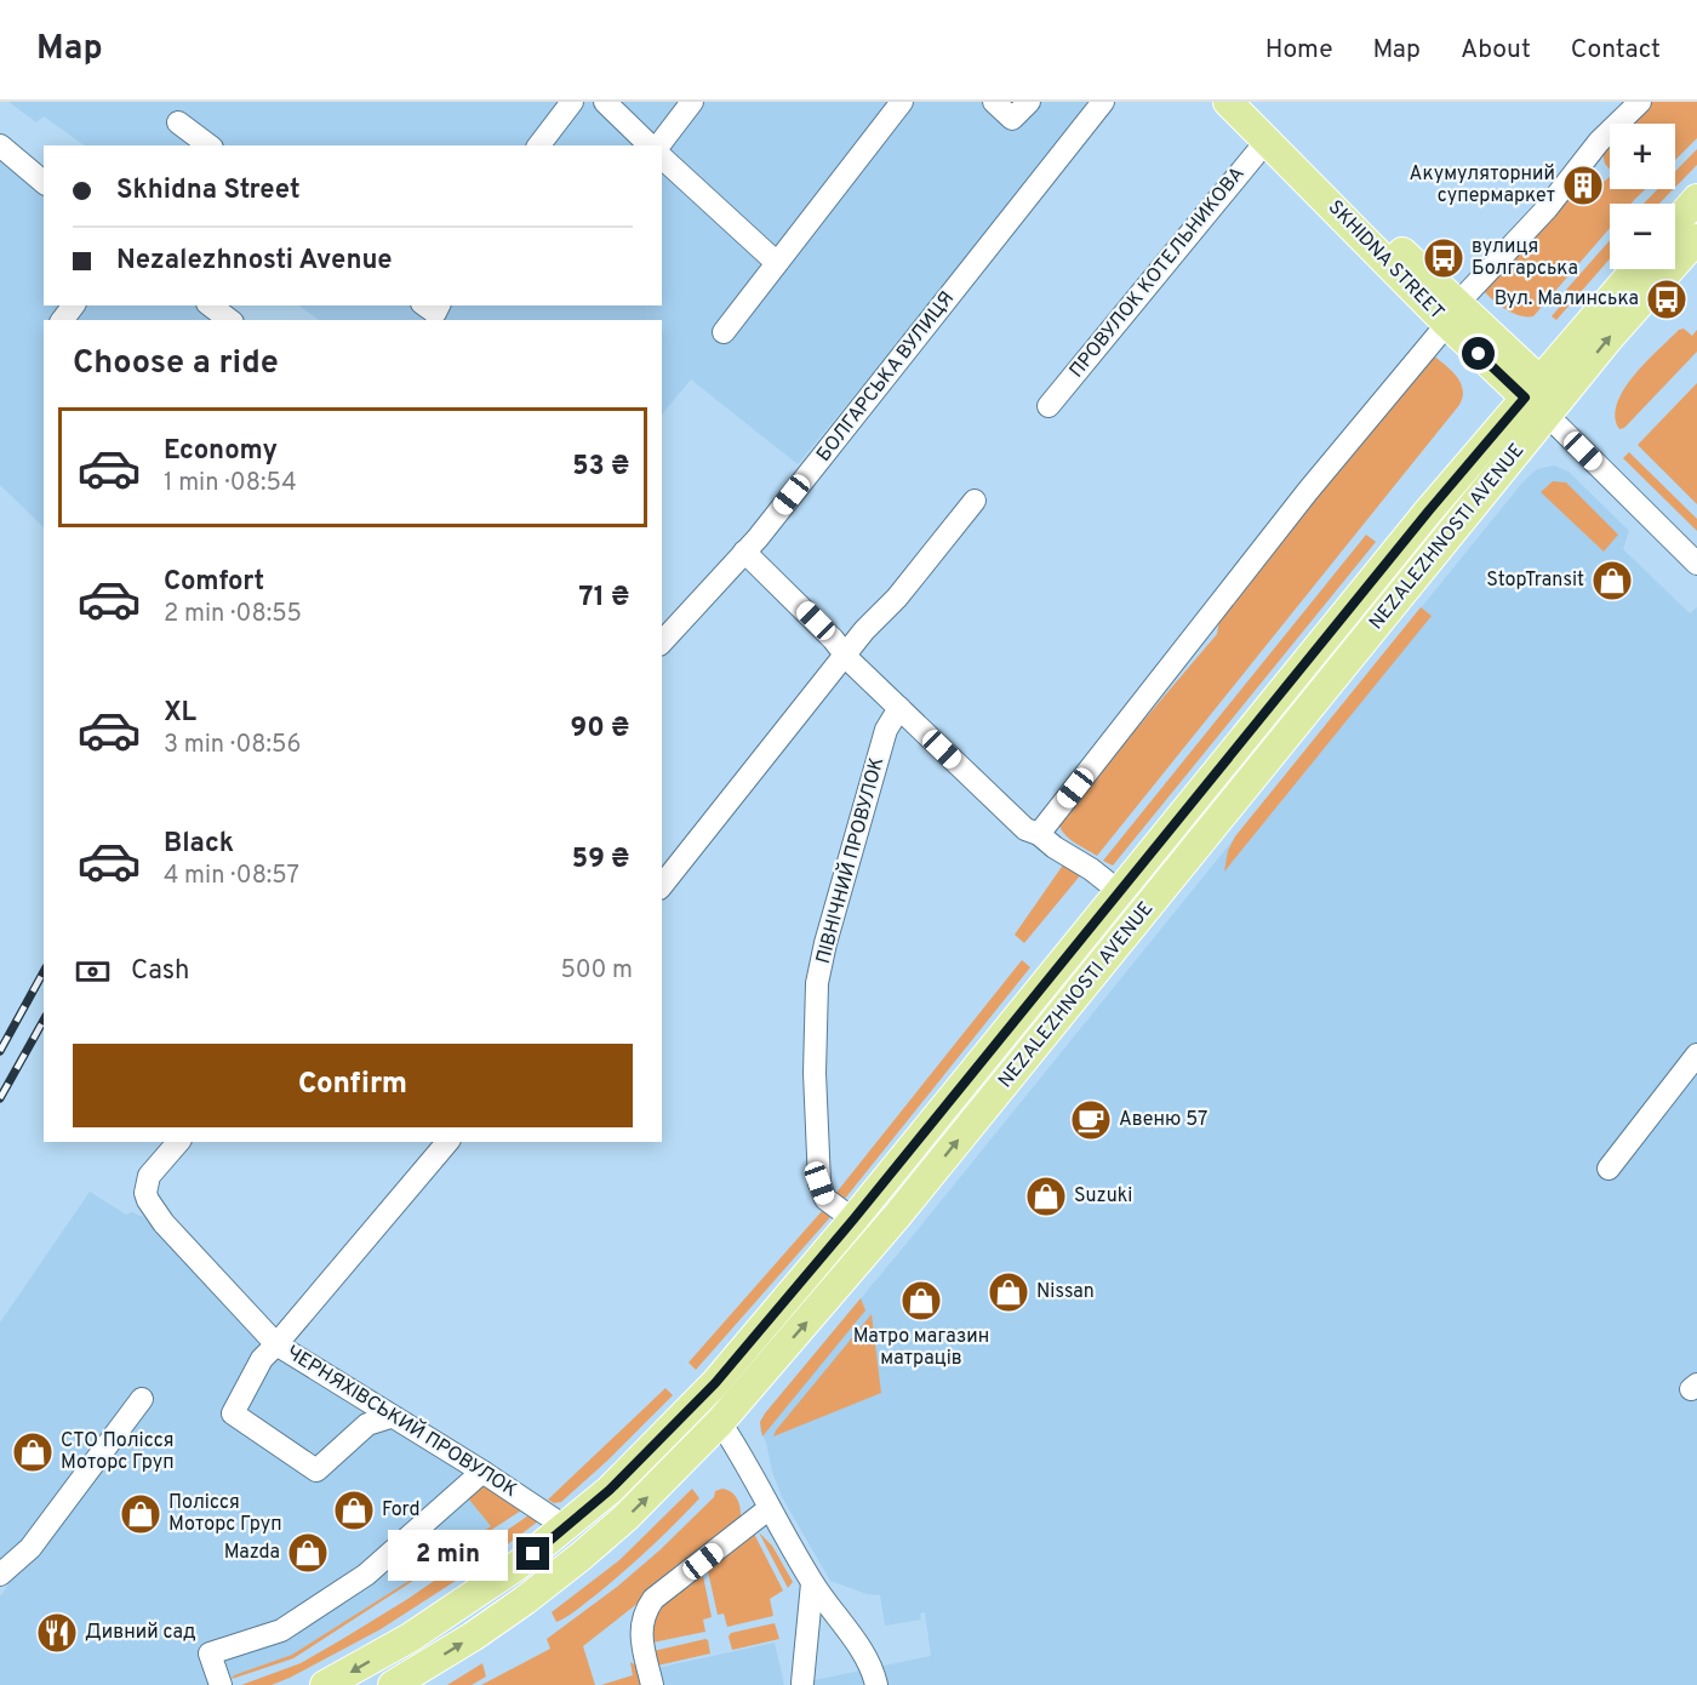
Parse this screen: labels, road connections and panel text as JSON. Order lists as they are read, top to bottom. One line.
{"streets":{"main road":["SKHIDNA STREET","NEZALEZHNOSTI AVENUE"],"street":["ПРОВУЛОК КОТЕЛЬНИКОВА","БОЛГАРСЬКА ВУЛИЦЯ","ПІВНІЧНИЙ ПРОВУЛОК","ЧЕРНЯХІВСЬКИЙ ПРОВУЛОК"]},"crossings":[["SKHIDNA STREET","ПРОВУЛОК КОТЕЛЬНИКОВА"],["SKHIDNA STREET","NEZALEZHNOSTI AVENUE"],["NEZALEZHNOSTI AVENUE","ПІВНІЧНИЙ ПРОВУЛОК"],["NEZALEZHNOSTI AVENUE","ЧЕРНЯХІВСЬКИЙ ПРОВУЛОК"]],"places":{"building":["Акумуляторний супермаркет"],"bus stop":["вулиця Болгарська","Вул. Малинська"],"shop":["StopTransit","Suzuki","Nissan","Матро магазин матраців","СТО Полісся Моторс Груп","Ford","Полісся Моторс Груп","Mazda"],"cafe":["Авеню 57"],"restaurant":["Дивний сад"]},"page":{"header":"Map","nav":["Home","Map","About","Contact"],"map_buttons":["+","−"],"banner":["Skhidna Street","Nezalezhnosti Avenue"],"heading":"Choose a ride","list":[{"name":"Economy","note":"1 min · 08:54","value":"53 ₴"},{"name":"Comfort","note":"2 min · 08:55","value":"71 ₴"},{"name":"XL","note":"3 min · 08:56","value":"90 ₴"},{"name":"Black","note":"4 min · 08:57","value":"59 ₴"}],"pay":["Cash","500 m"],"buttons":"Confirm","bubble":"2 min"}}
